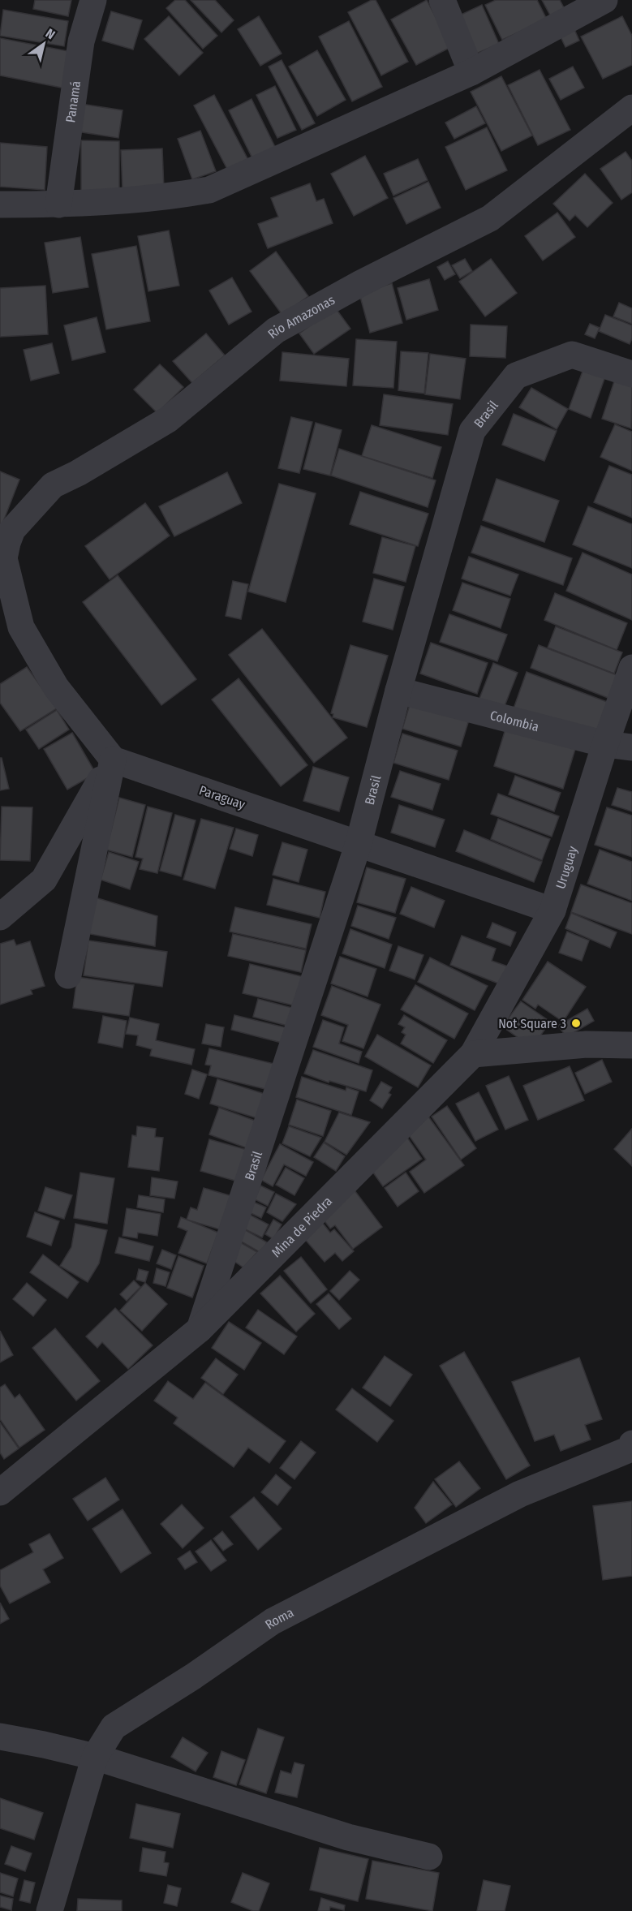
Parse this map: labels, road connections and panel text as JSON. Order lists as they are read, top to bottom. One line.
{"streets":{"street":["Panamá","Rio Amazonas","Brasil","Colombia","Paraguay","Uruguay","Mina de Piedra","Roma"]},"crossings":[["Brasil","Colombia"],["Brasil","Paraguay"],["Brasil","Mina de Piedra"],["Colombia","Uruguay"],["Paraguay","Uruguay"],["Uruguay","Mina de Piedra"]],"places":["Not Square 3"],"north":"top right"}
